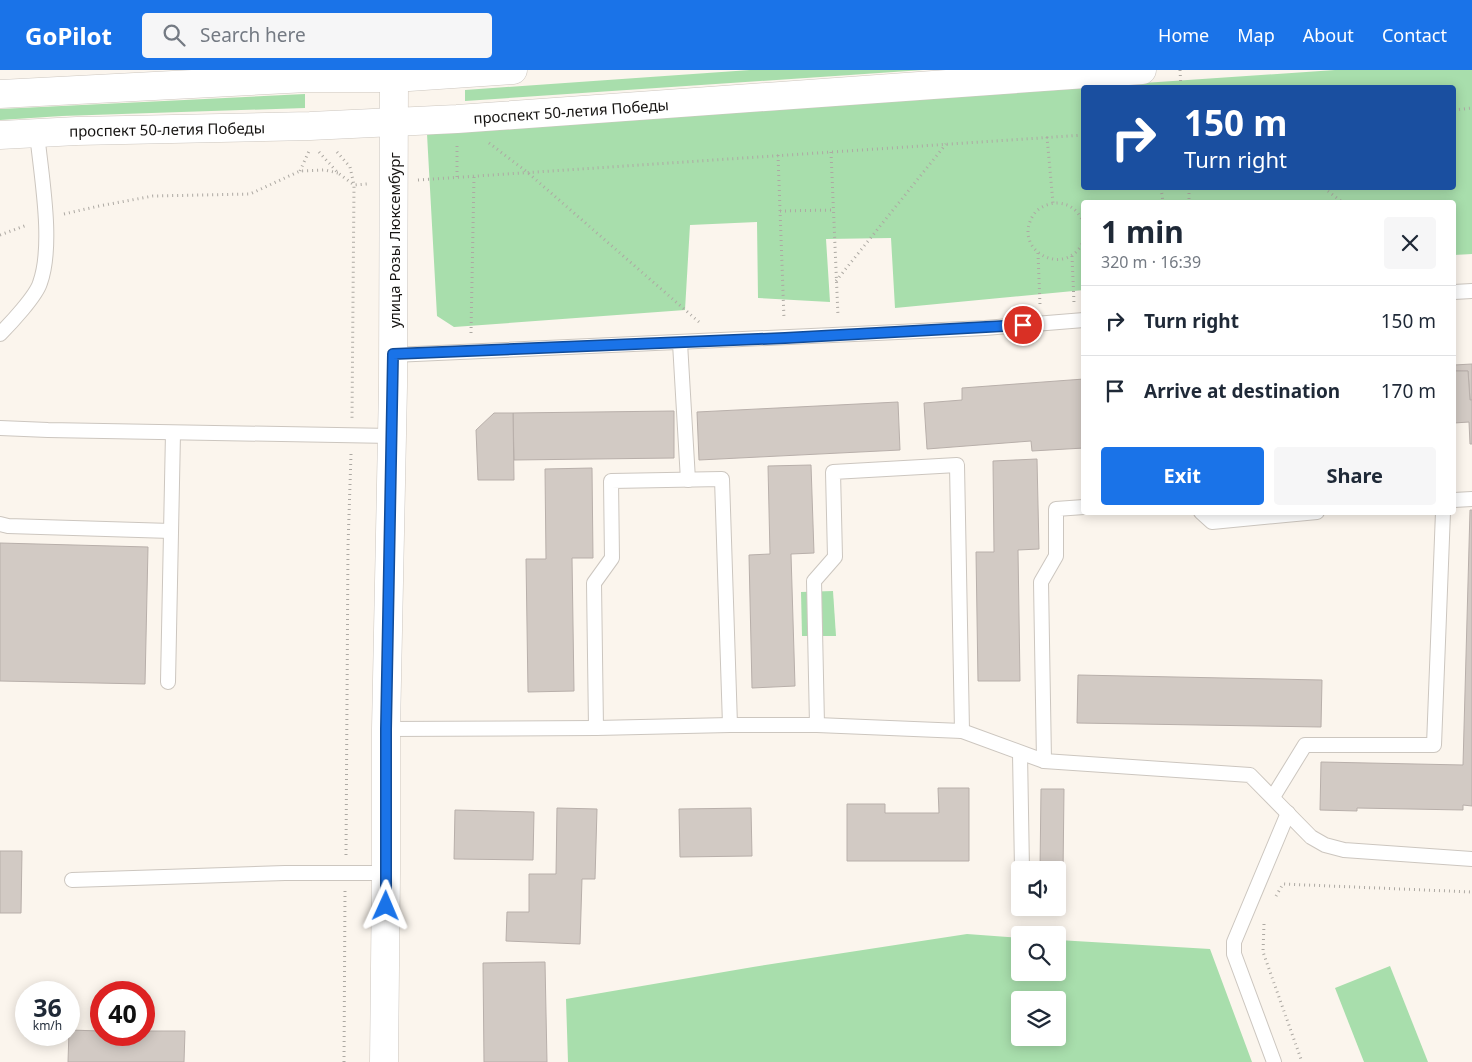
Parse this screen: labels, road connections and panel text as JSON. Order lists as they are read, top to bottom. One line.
{"streets":{"main road":["проспект 50-летия Победы","улица Розы Люксембург"]},"crossings":[["проспект 50-летия Победы","улица Розы Люксембург"]],"page":{"header":"GoPilot","search":"Search here","nav":["Home","Map","About","Contact"],"turn":["150 m","Turn right"],"heading":["1 min","320 m · 16:39"],"list":[{"name":"Turn right","value":"150 m"},{"name":"Arrive at destination","value":"170 m"}],"buttons":["Exit","Share"],"speed":"36 km/h","limit":"40"}}
